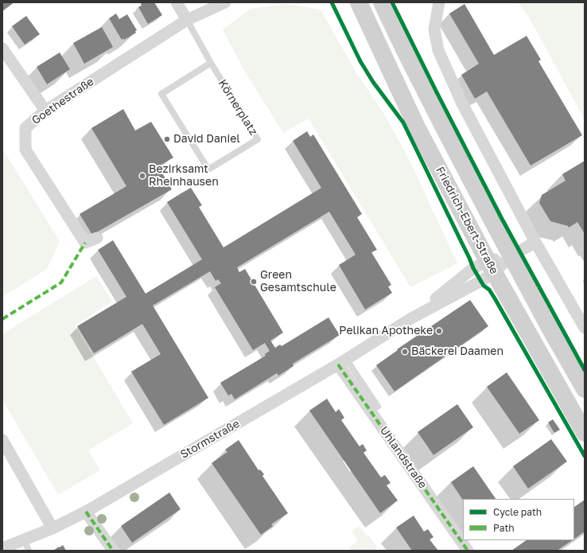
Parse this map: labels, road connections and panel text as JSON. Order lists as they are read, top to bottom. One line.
{"streets":{"main road":["Friedrich-Ebert-Straße"],"street":["Goethestraße","Stormstraße","Uhlandstraße"],"lane":["Körnerplatz"]},"crossings":[["Goethestraße","Körnerplatz"],["Friedrich-Ebert-Straße","Stormstraße"],["Stormstraße","Uhlandstraße"]],"places":["David Daniel","Bezirksamt Rheinhausen","Green Gesamtschule","Pelikan Apotheke","Bäckerei Daamen"],"legend":["Cycle path","Path"]}
